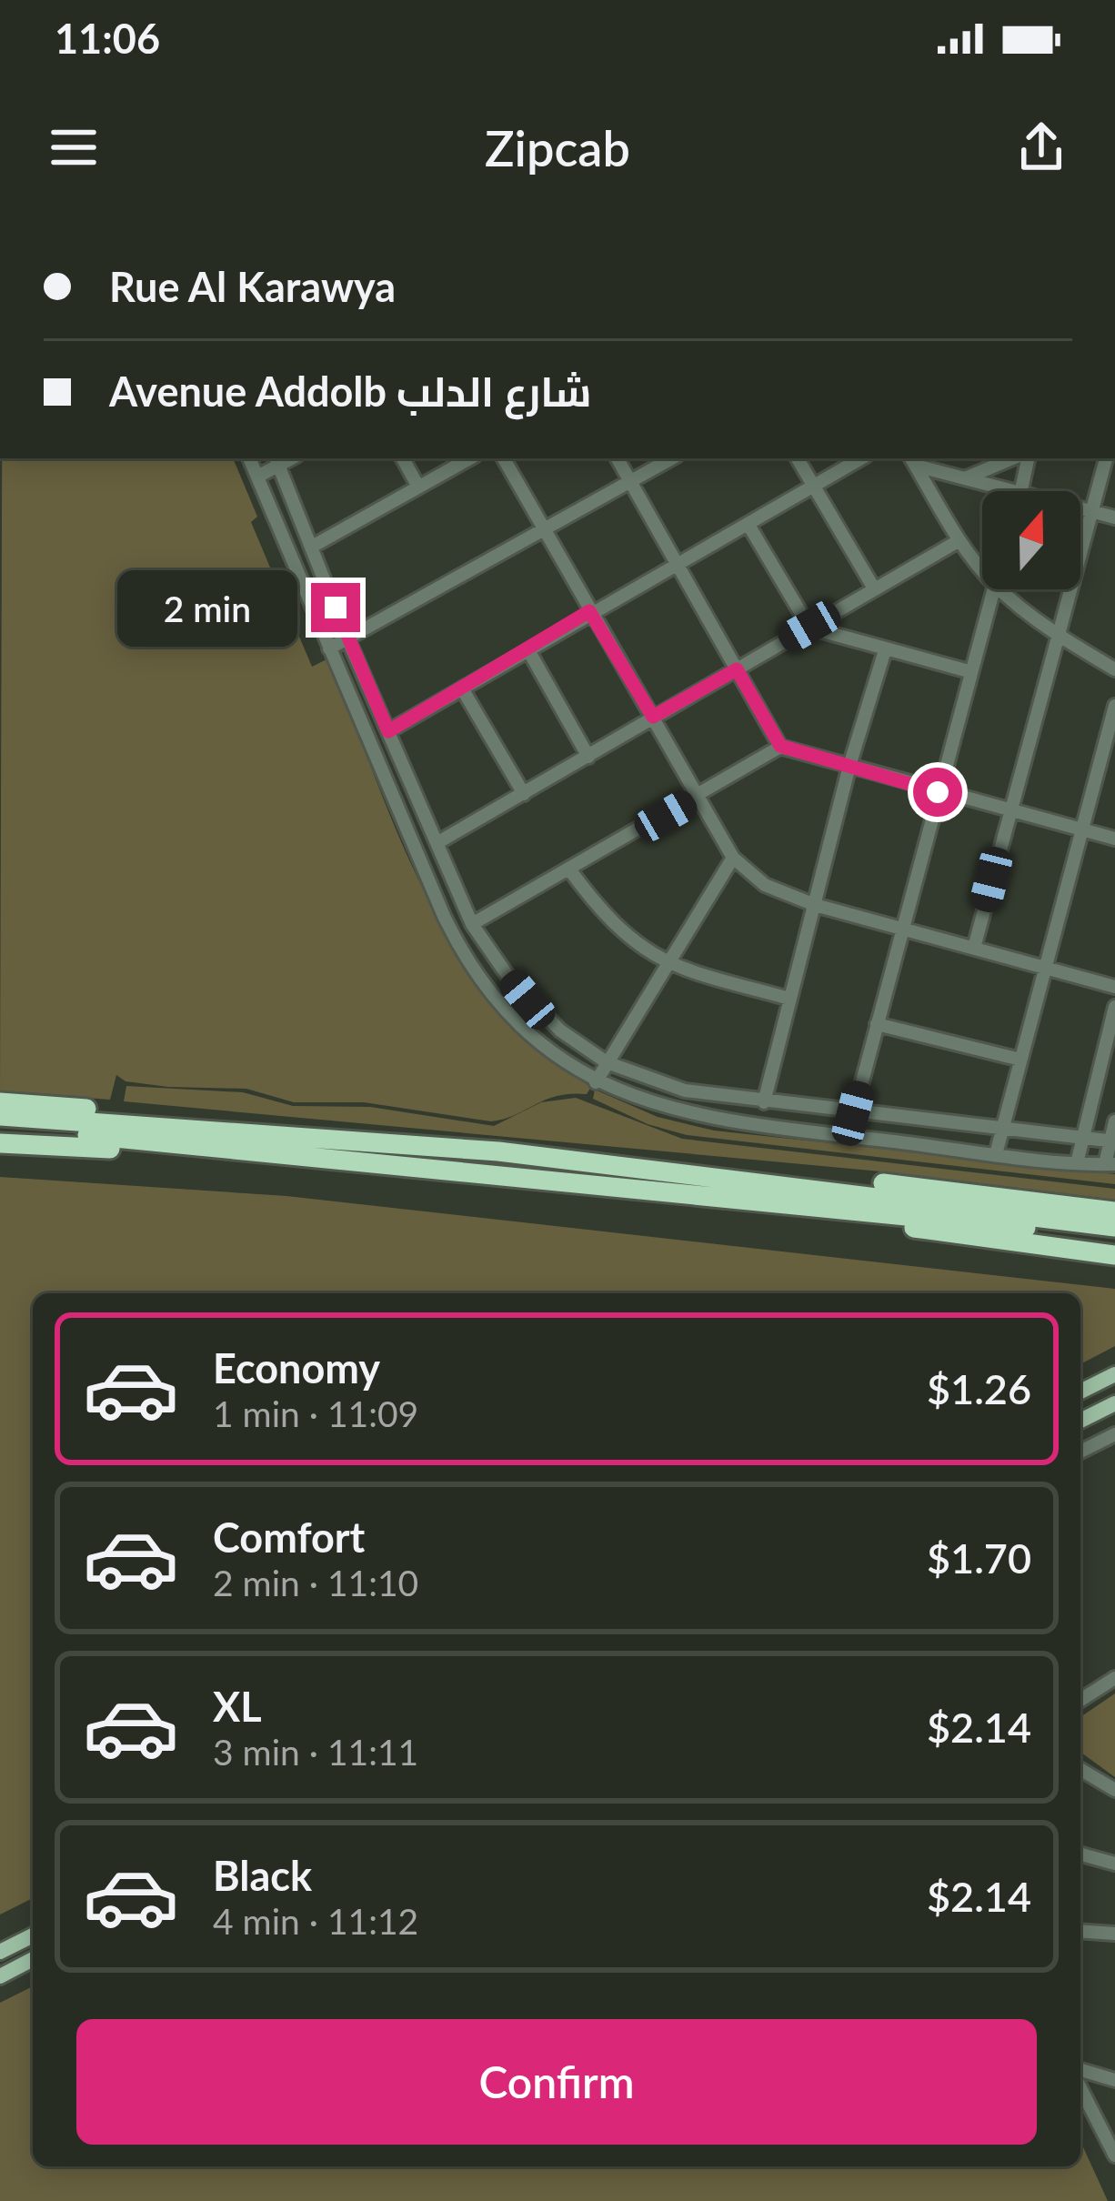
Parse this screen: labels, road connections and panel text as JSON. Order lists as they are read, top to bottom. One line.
{"north":"top","page":{"status":"11:06","header":"Zipcab","banner":["Rue Al Karawya","Avenue Addolb شارع الدلب"],"bubble":"2 min","list":[{"name":"Economy","note":"1 min · 11:09","value":"$1.26"},{"name":"Comfort","note":"2 min · 11:10","value":"$1.70"},{"name":"XL","note":"3 min · 11:11","value":"$2.14"},{"name":"Black","note":"4 min · 11:12","value":"$2.14"}],"buttons":"Confirm"}}
